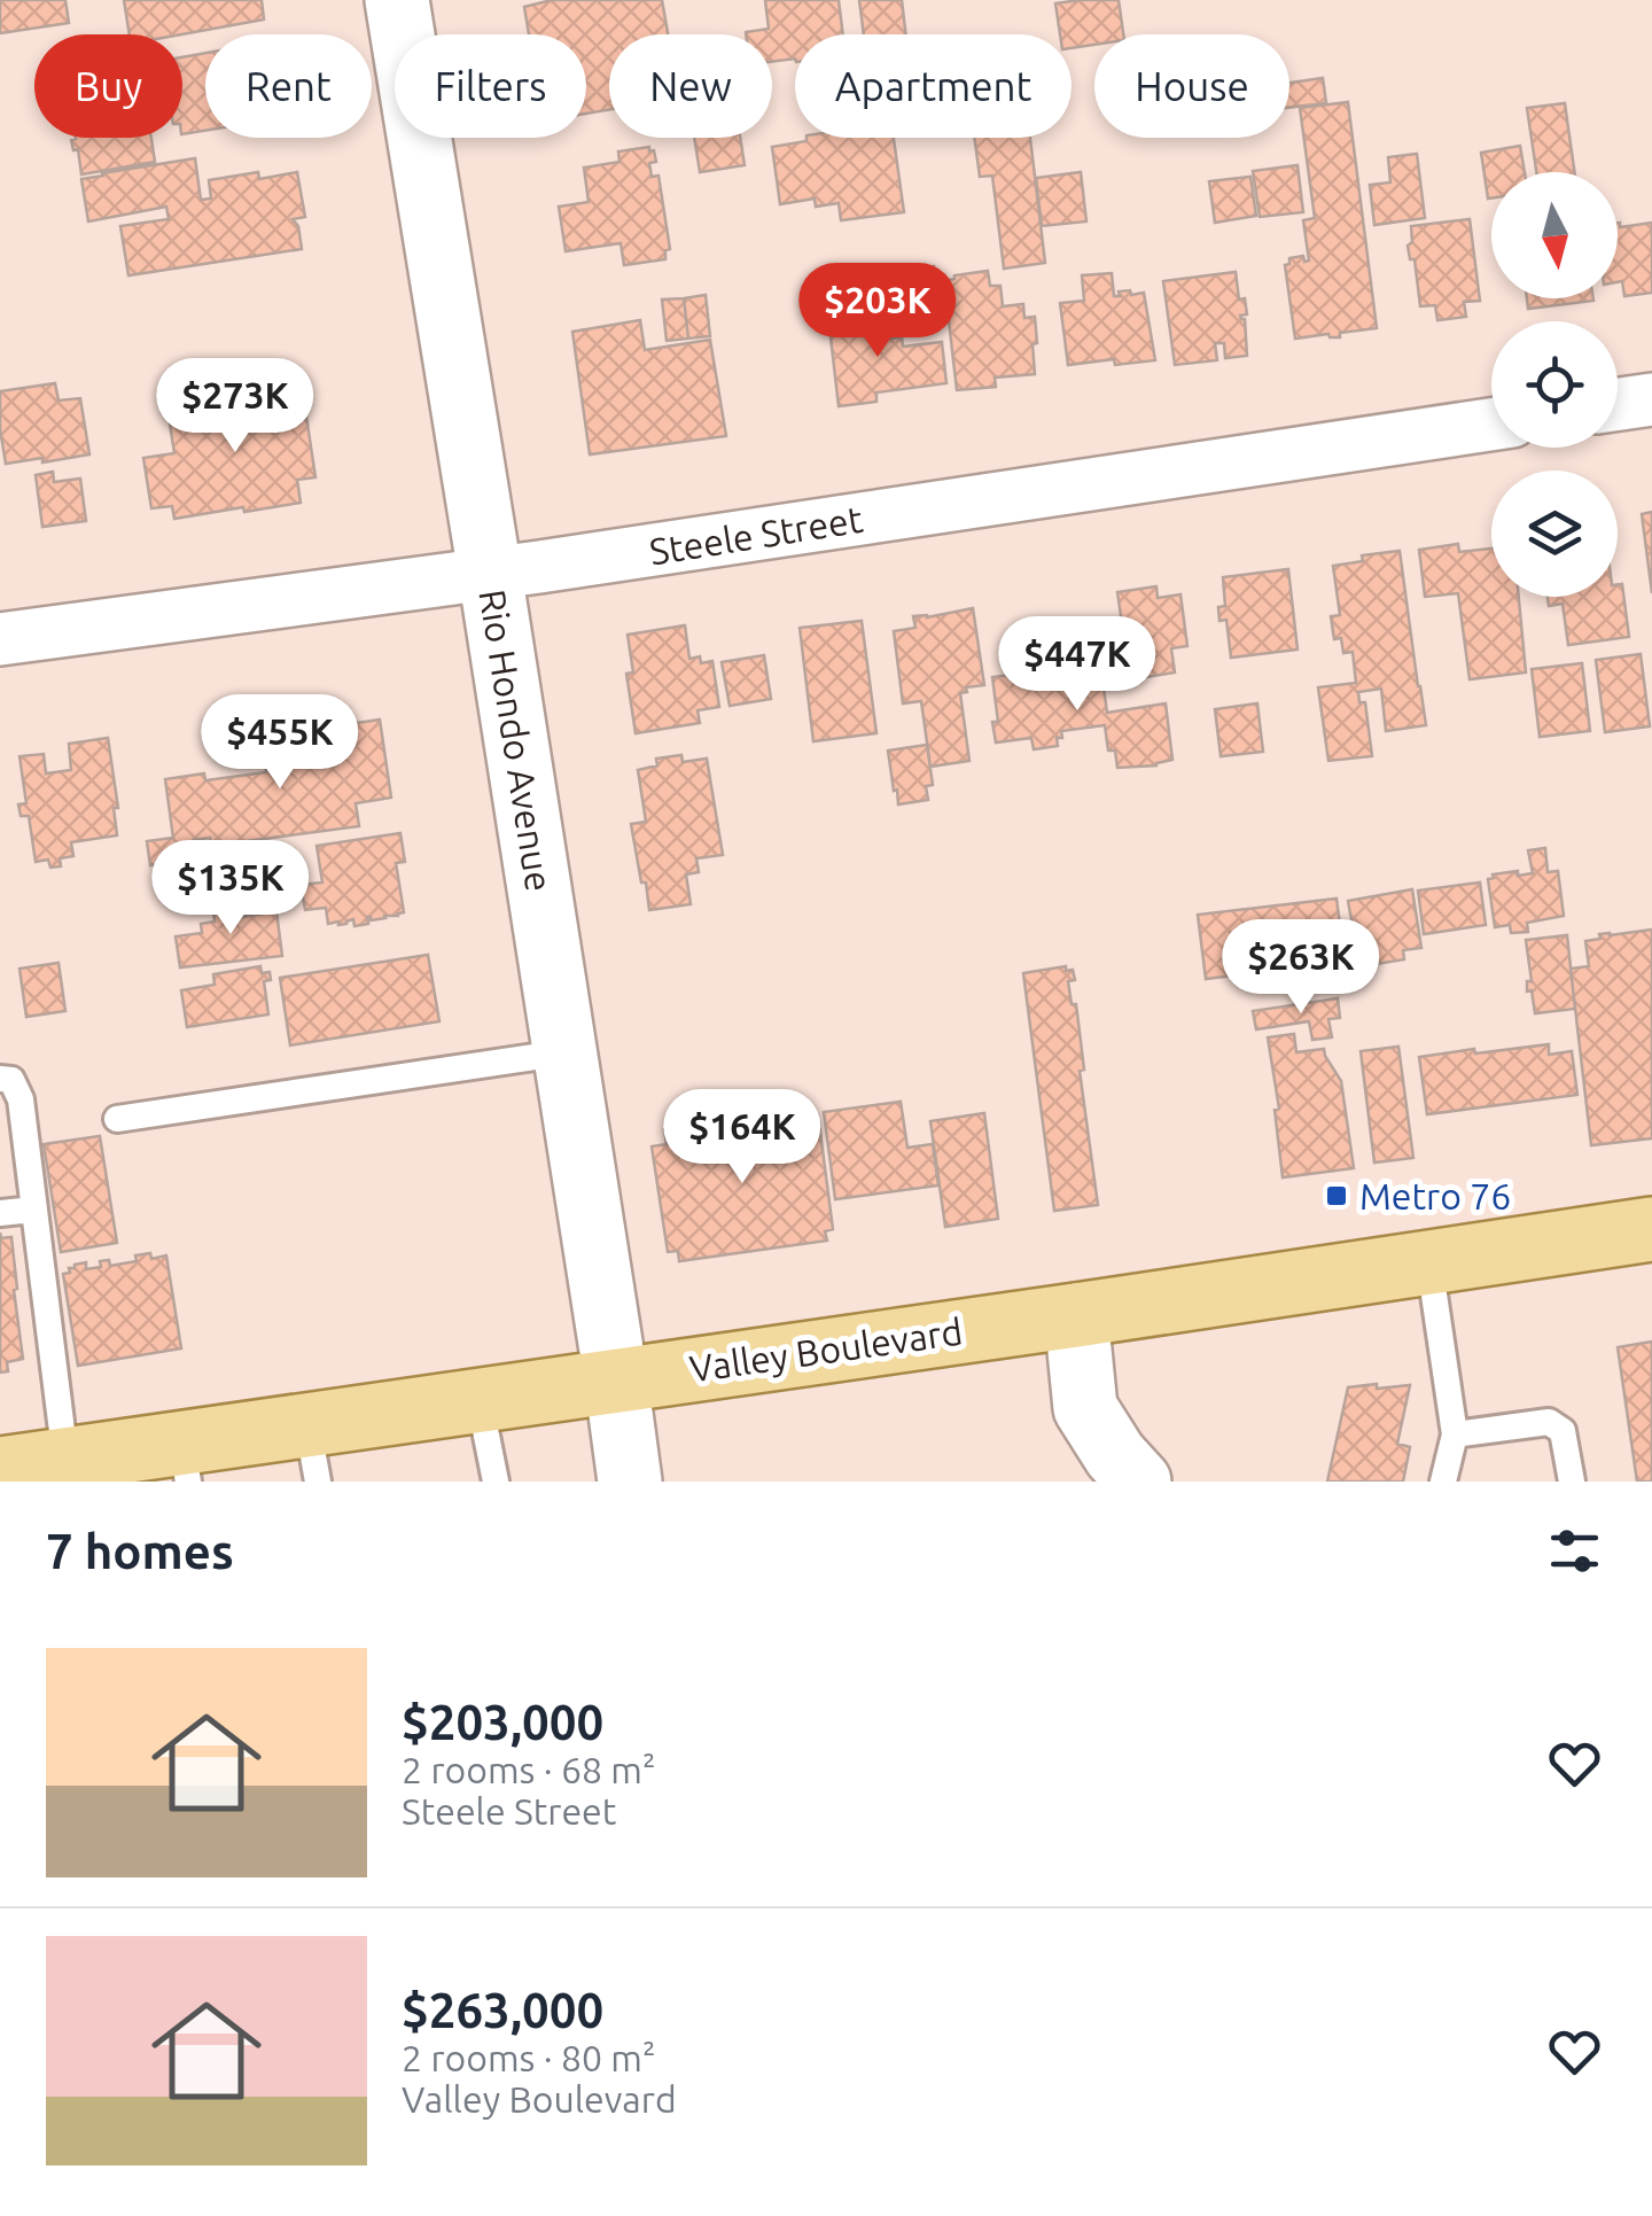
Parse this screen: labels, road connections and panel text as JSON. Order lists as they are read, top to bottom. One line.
{"streets":{"main road":["Valley Boulevard"],"street":["Steele Street","Rio Hondo Avenue"]},"crossings":[["Steele Street","Rio Hondo Avenue"],["Rio Hondo Avenue","Valley Boulevard"]],"places":{"transit":["Metro 76"]},"north":"bottom","page":{"chip":["Buy","Rent","Filters","New","Apartment","House"],"price":["$203K","$273K","$447K","$455K","$135K","$263K","$164K"],"heading":"7 homes","list":[{"name":"$203,000","note":"2 rooms · 68 m² · Steele Street"},{"name":"$263,000","note":"2 rooms · 80 m² · Valley Boulevard"}]}}
